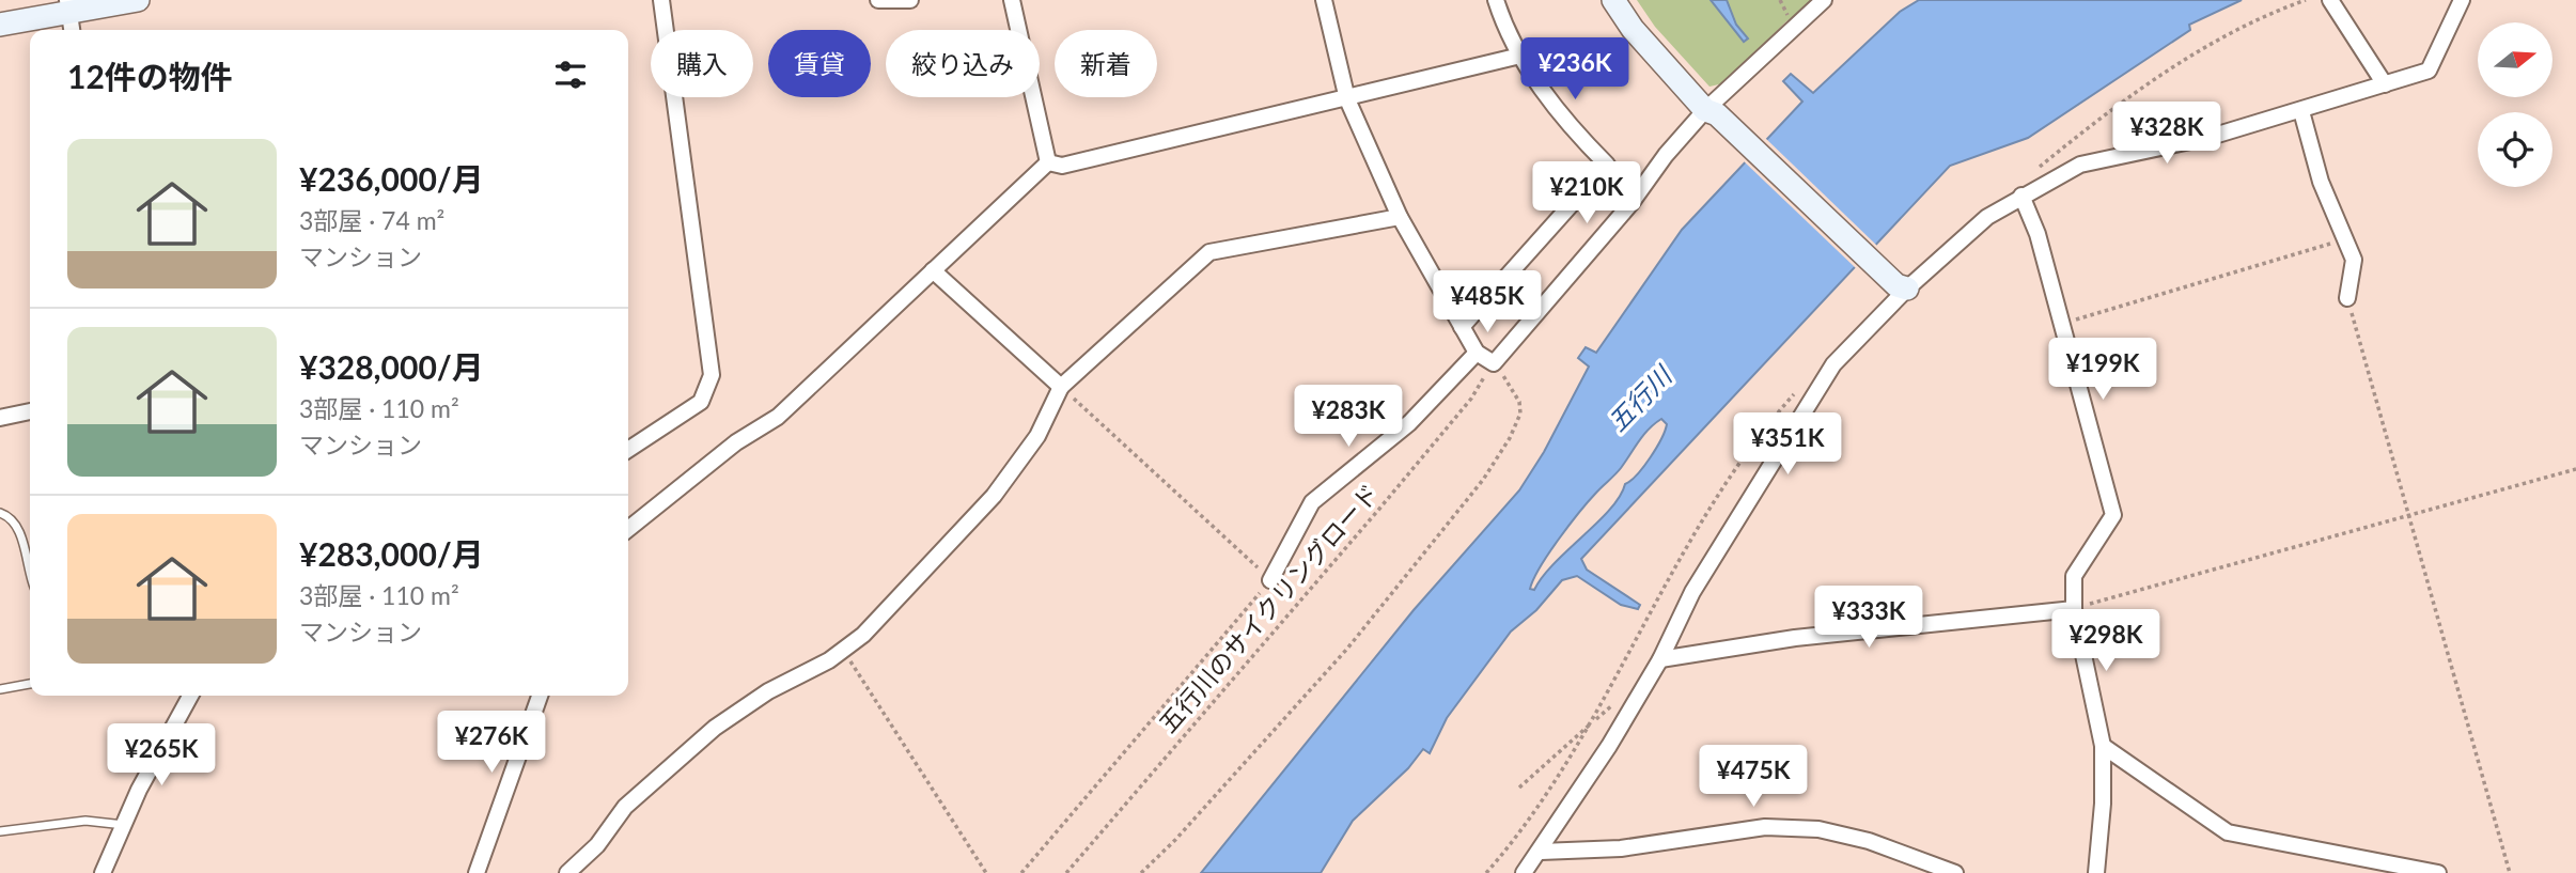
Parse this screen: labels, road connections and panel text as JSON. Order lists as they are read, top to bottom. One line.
{"streets":{"path":["五行川のサイクリングロード"]},"water":["五行川"],"north":"right","page":{"chip":["購入","賃貸","絞り込み","新着"],"heading":"12件の物件","price":["¥236K","¥328K","¥210K","¥485K","¥199K","¥283K","¥351K","¥333K","¥298K","¥276K","¥265K","¥475K"],"list":[{"name":"¥236,000/月","note":"3部屋 · 74 m² · マンション"},{"name":"¥328,000/月","note":"3部屋 · 110 m² · マンション"},{"name":"¥283,000/月","note":"3部屋 · 110 m² · マンション"}]}}
